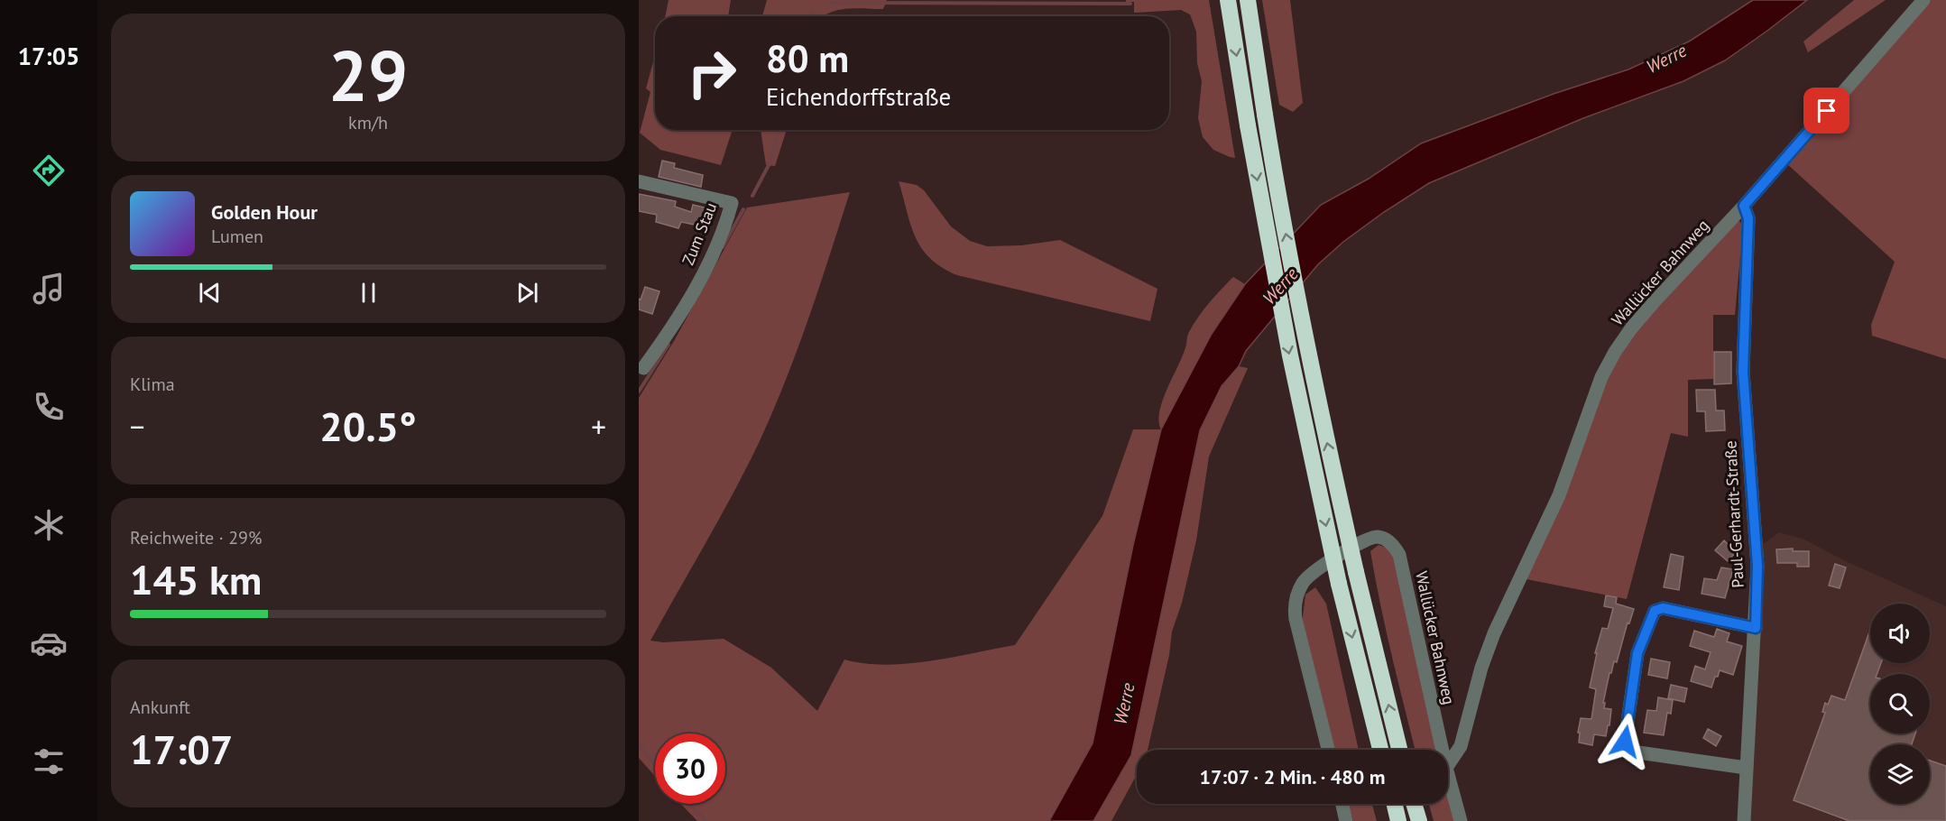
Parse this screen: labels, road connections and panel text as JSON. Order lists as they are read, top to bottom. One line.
{"streets":{"street":["Zum Stau","Wallücker Bahnweg","Paul-Gerhardt-Straße"]},"crossings":[["Wallücker Bahnweg","Paul-Gerhardt-Straße"]],"water":["Werre"],"page":{"tabs":"17:05","tile":[["29","km/h"],"Klima",["Reichweite · 29%","145 km"],["Ankunft","17:07"]],"turn":["80 m","Eichendorffstraße"],"song":["Golden Hour","Lumen"],"heat":["−","20.5°","+"],"limit":"30","trip":"17:07 · 2 Min. · 480 m"}}
